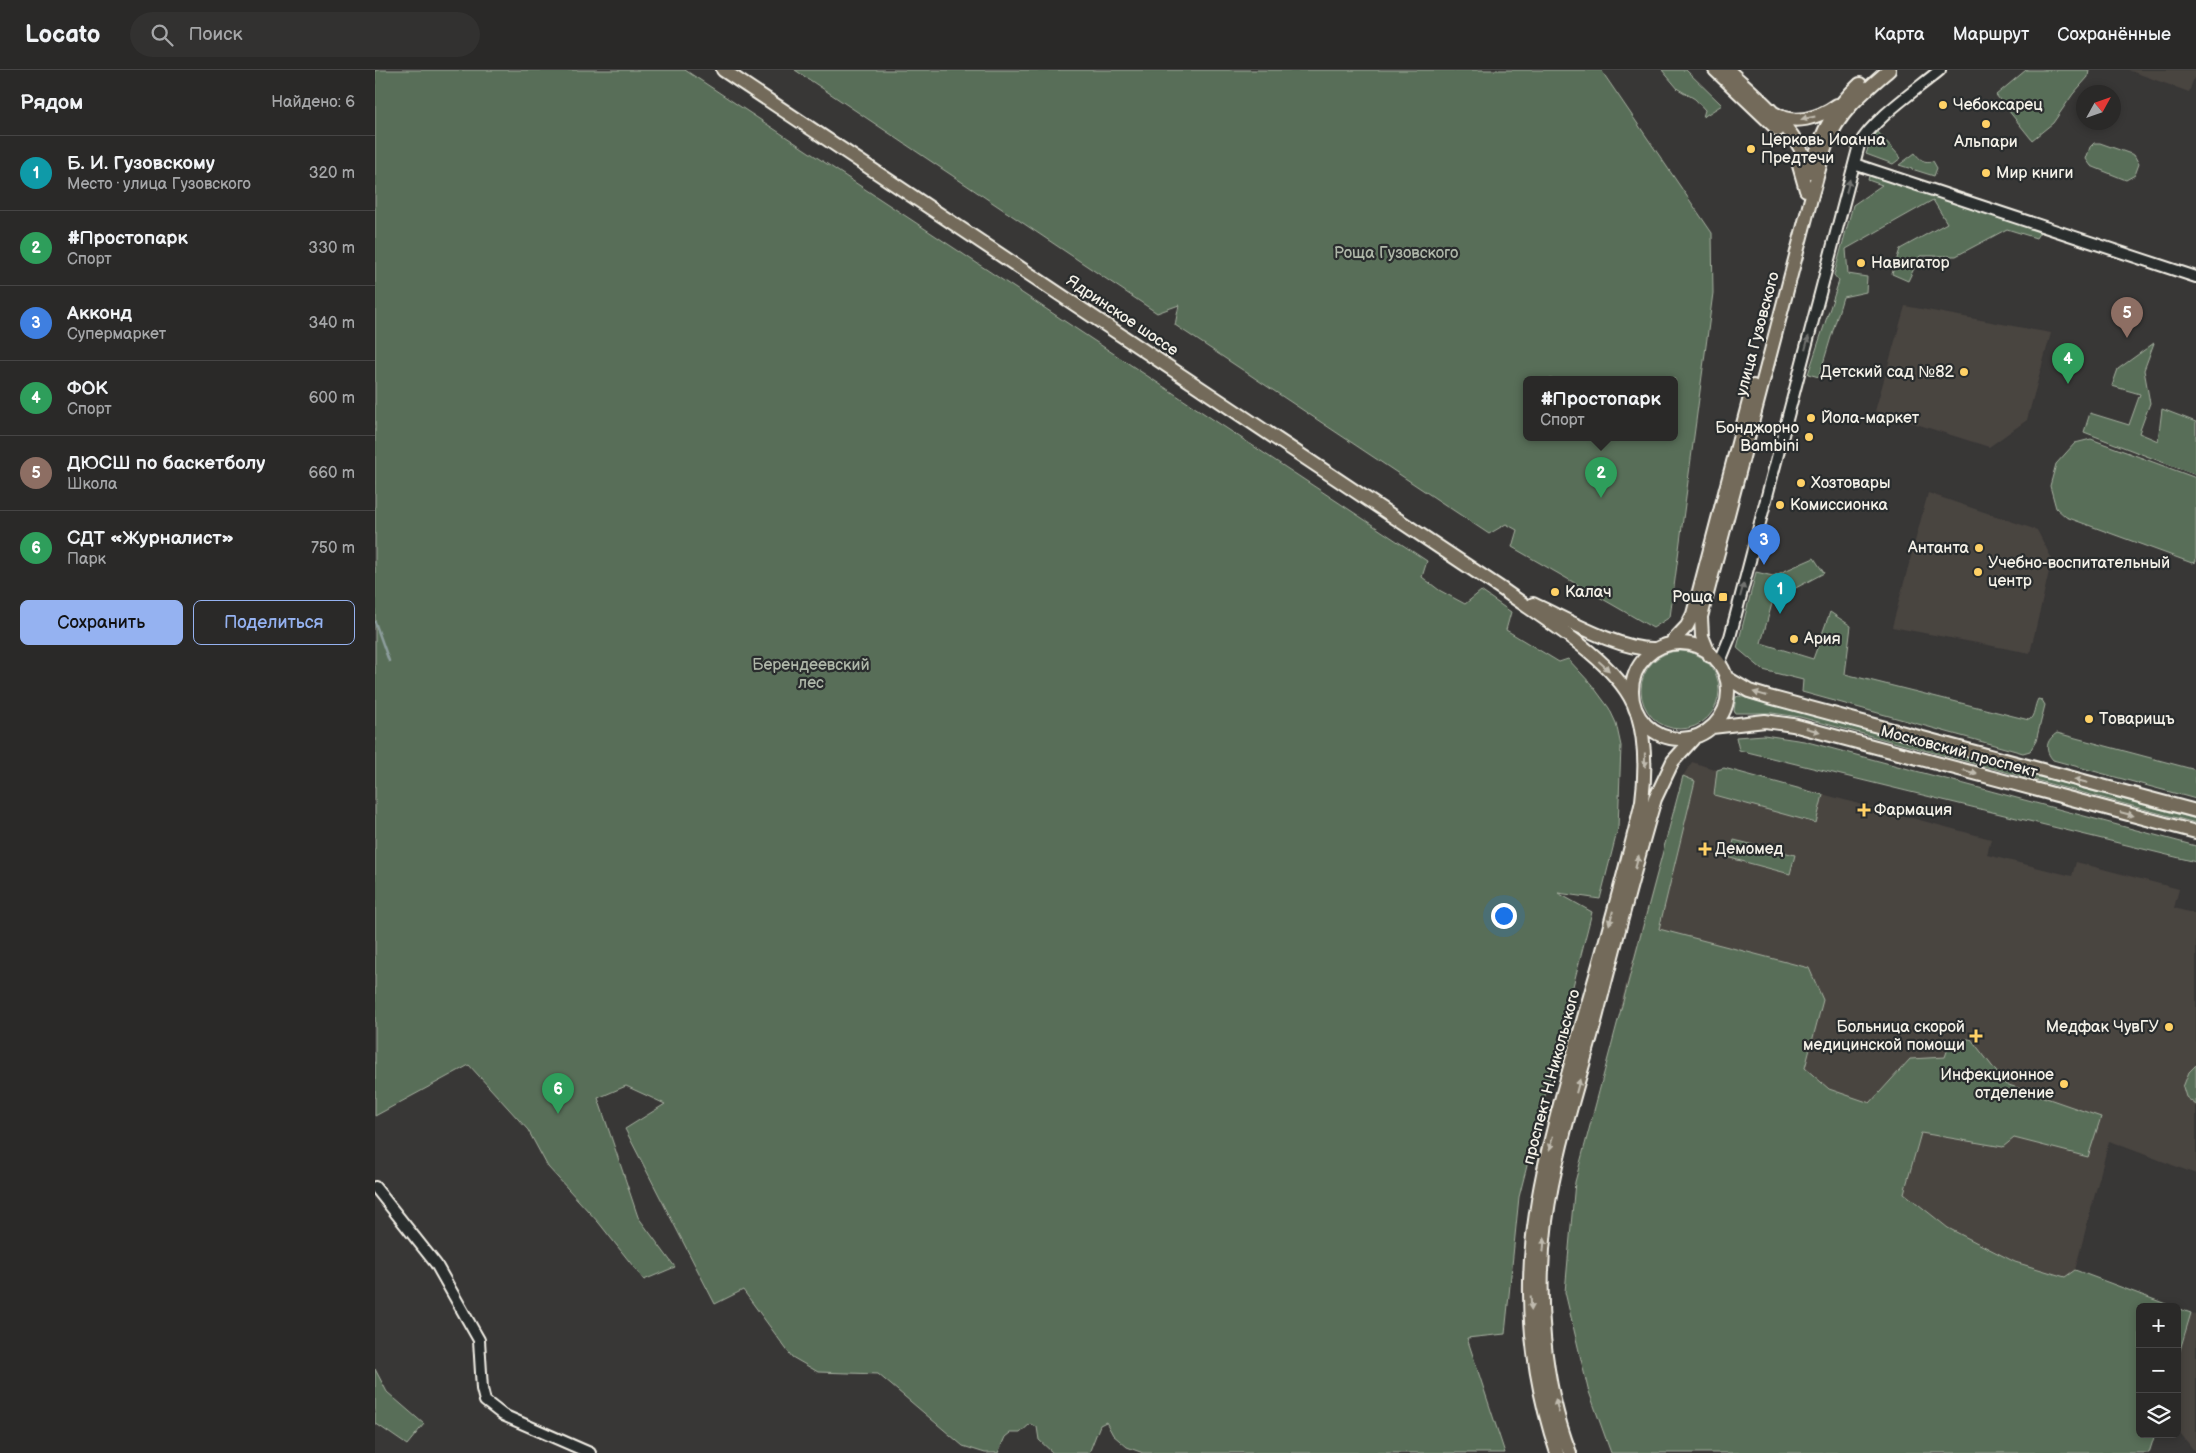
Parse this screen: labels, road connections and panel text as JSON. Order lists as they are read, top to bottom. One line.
{"streets":{"main road":["Ядринское шоссе","улица Гузовского","Московский проспект","проспект Н.Никольского"]},"crossings":[["Ядринское шоссе","улица Гузовского"],["Ядринское шоссе","Московский проспект"],["Ядринское шоссе","проспект Н.Никольского"],["улица Гузовского","Московский проспект"],["улица Гузовского","проспект Н.Никольского"],["Московский проспект","проспект Н.Никольского"]],"parks":["Роща Гузовского","Берендеевский лес"],"places":{"other":["Чебоксарец","Альпари","Церковь Иоанна Предтечи","Мир книги","Навигатор","Детский сад №82","Йола-маркет","Бонджорно Bambini","Хозтовары","Комиссионка","Антанта","Учебно-воспитательный центр","Калач","Ария","Товарищъ","Медфак ЧувГУ","Инфекционное отделение"],"transit":["Роща"],"health":["Фармация","Демомед","Больница скорой медицинской помощи"]},"north":"top right","page":{"header":"Locato","search":"Поиск","nav":["Карта","Маршрут","Сохранённые"],"heading":["Рядом","Найдено: 6"],"list":[{"mark":"1","name":"Б. И. Гузовскому","note":"Место · улица Гузовского","value":"320 m"},{"mark":"2","name":"#Простопарк","note":"Спорт","value":"330 m"},{"mark":"3","name":"Акконд","note":"Супермаркет","value":"340 m"},{"mark":"4","name":"ФОК","note":"Спорт","value":"600 m"},{"mark":"5","name":"ДЮСШ по баскетболу","note":"Школа","value":"660 m"},{"mark":"6","name":"СДТ «Журналист»","note":"Парк","value":"750 m"}],"pins":["5","4","2","3","1","6"],"popup":["#Простопарк","Спорт"],"buttons":["Сохранить","Поделиться"],"map_buttons":["+","−"]}}
